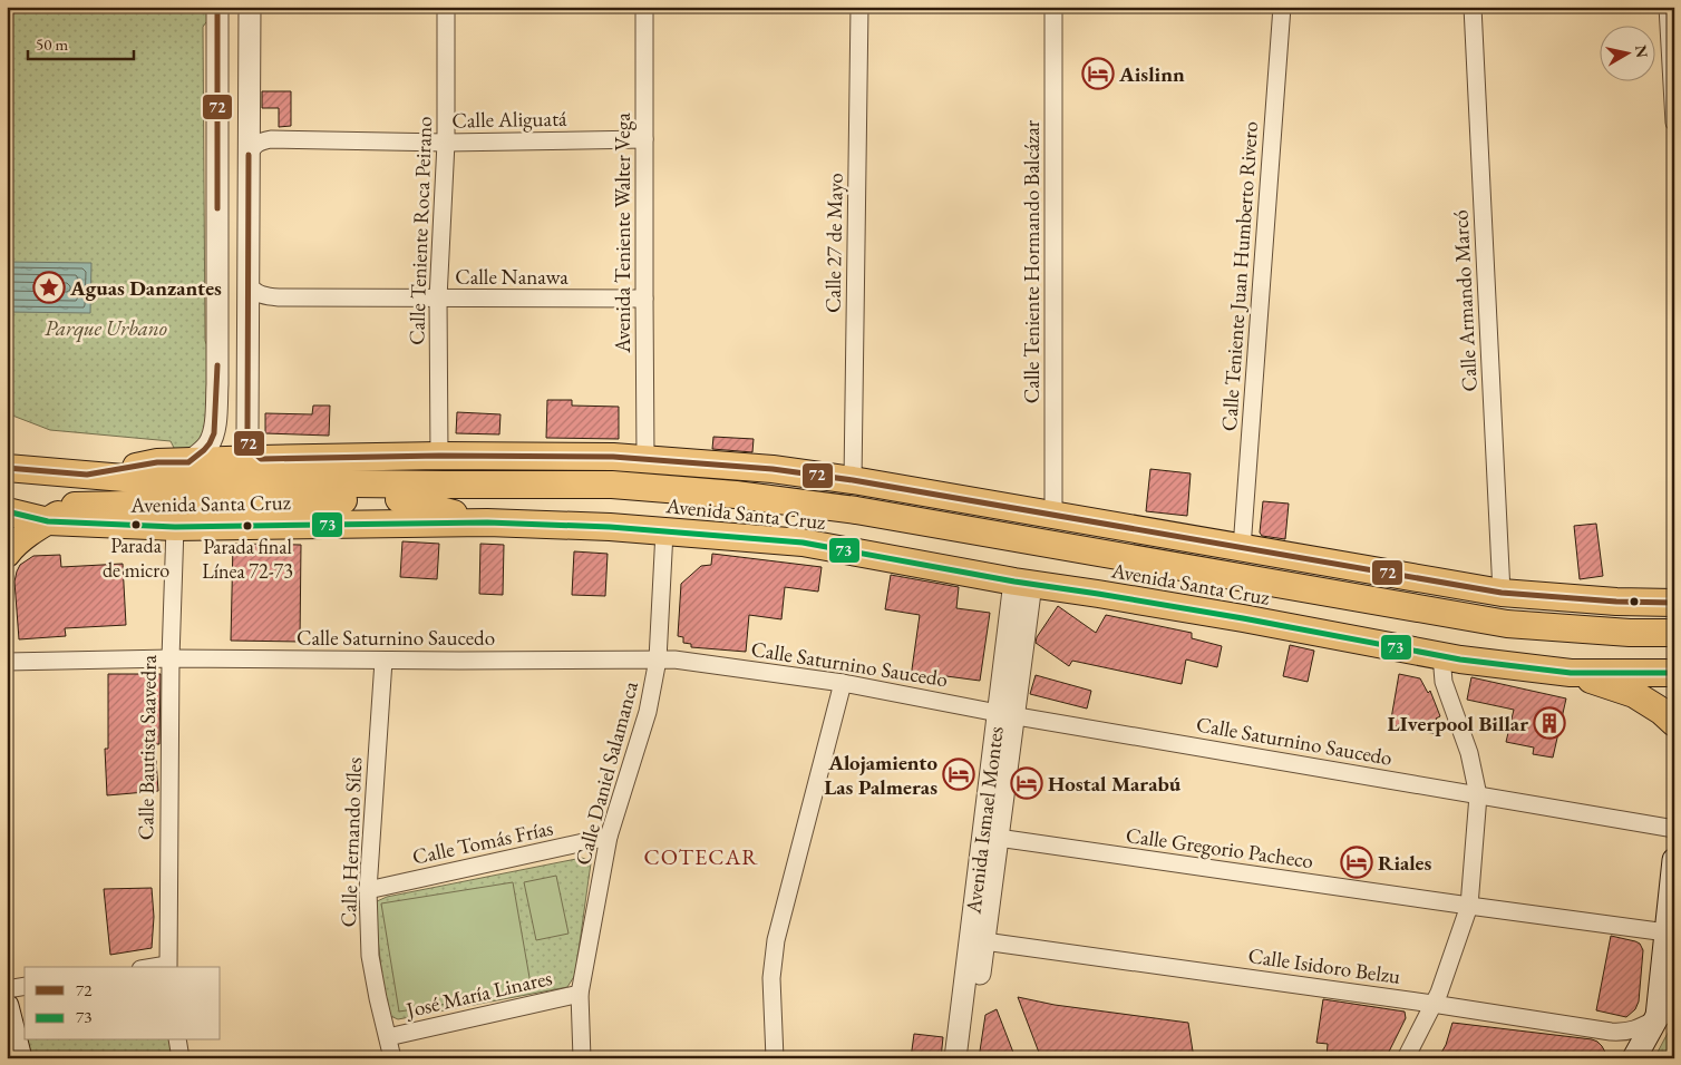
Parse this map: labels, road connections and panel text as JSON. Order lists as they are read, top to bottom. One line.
{"streets":{"main road":["Avenida Santa Cruz"],"street":["Calle Aliguatá","Calle Teniente Roca Peirano","Avenida Teniente Walter Vega","Calle 27 de Mayo","Calle Teniente Hormando Balcázar","Calle Nanawa","Calle Teniente Juan Humberto Rivero","Calle Armando Marcó","Calle Saturnino Saucedo","Calle Bautista Saavedra","Calle Daniel Salamanca","Avenida Ismael Montes","Calle Hernando Síles","Calle Tomás Frías","Calle Gregorio Pacheco","Calle Isidoro Belzu","José María Linares"]},"crossings":[["Calle Aliguatá","Calle Teniente Roca Peirano"],["Calle Aliguatá","Avenida Teniente Walter Vega"],["Calle Teniente Roca Peirano","Calle Nanawa"],["Calle Teniente Roca Peirano","Avenida Santa Cruz"],["Avenida Teniente Walter Vega","Calle Nanawa"],["Avenida Teniente Walter Vega","Avenida Santa Cruz"],["Calle 27 de Mayo","Avenida Santa Cruz"],["Calle Teniente Hormando Balcázar","Avenida Santa Cruz"],["Calle Teniente Juan Humberto Rivero","Avenida Santa Cruz"],["Calle Armando Marcó","Avenida Santa Cruz"],["Avenida Santa Cruz","Calle Bautista Saavedra"],["Avenida Santa Cruz","Calle Daniel Salamanca"],["Avenida Santa Cruz","Avenida Ismael Montes"],["Calle Saturnino Saucedo","Calle Bautista Saavedra"],["Calle Saturnino Saucedo","Calle Daniel Salamanca"],["Calle Saturnino Saucedo","Avenida Ismael Montes"],["Calle Saturnino Saucedo","Calle Hernando Síles"],["Calle Daniel Salamanca","Calle Tomás Frías"],["Calle Daniel Salamanca","José María Linares"],["Avenida Ismael Montes","Calle Gregorio Pacheco"],["Avenida Ismael Montes","Calle Isidoro Belzu"],["Calle Hernando Síles","Calle Tomás Frías"],["Calle Hernando Síles","José María Linares"]],"districts":["COTECAR"],"parks":["Parque Urbano"],"places":{"hotel":["Aislinn","Alojamiento Las Palmeras","Hostal Marabú","Riales"],"place":["Aguas Danzantes"],"other":["Parada de micro","Parada final Línea 72-73"],"building":["LIverpool Billar"]},"lines":["transit line 72","transit line 73"],"legend":["72","73"],"scale_bar":"50 m","north":"right"}
